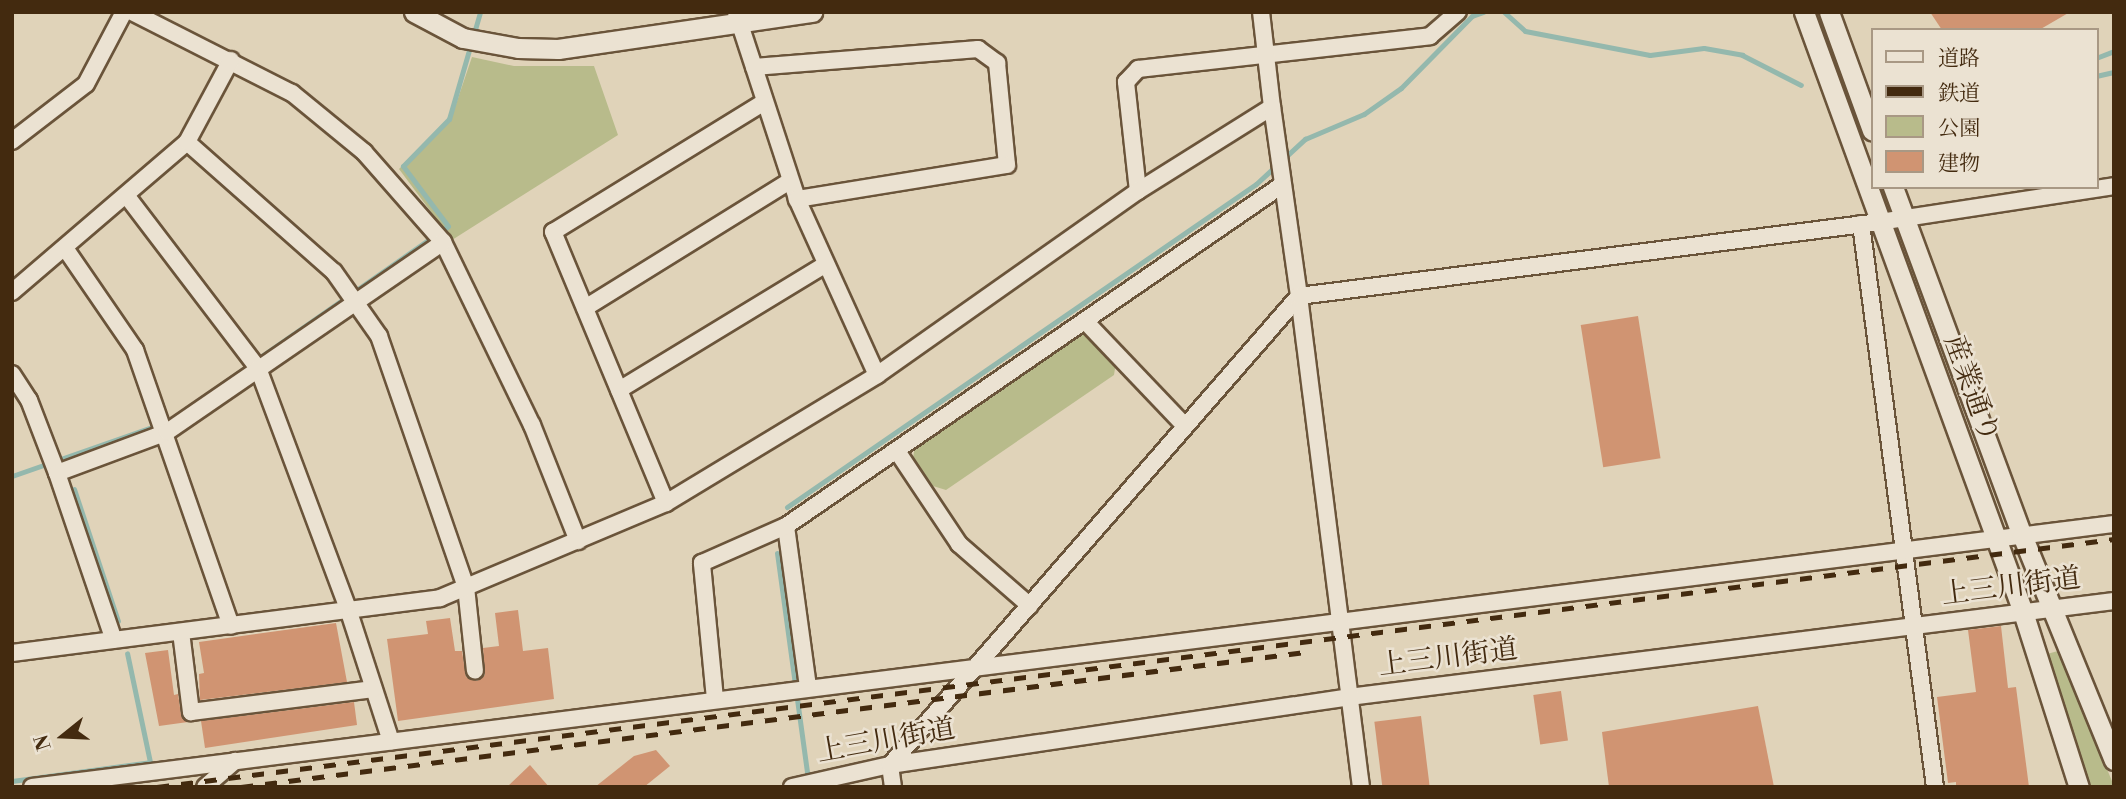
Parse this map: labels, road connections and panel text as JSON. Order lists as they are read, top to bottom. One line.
{"streets":{"street":["産業通り","上三川街道"]},"crossings":[["産業通り","上三川街道"]],"legend":["道路","鉄道","公園","建物"],"north":"left"}
